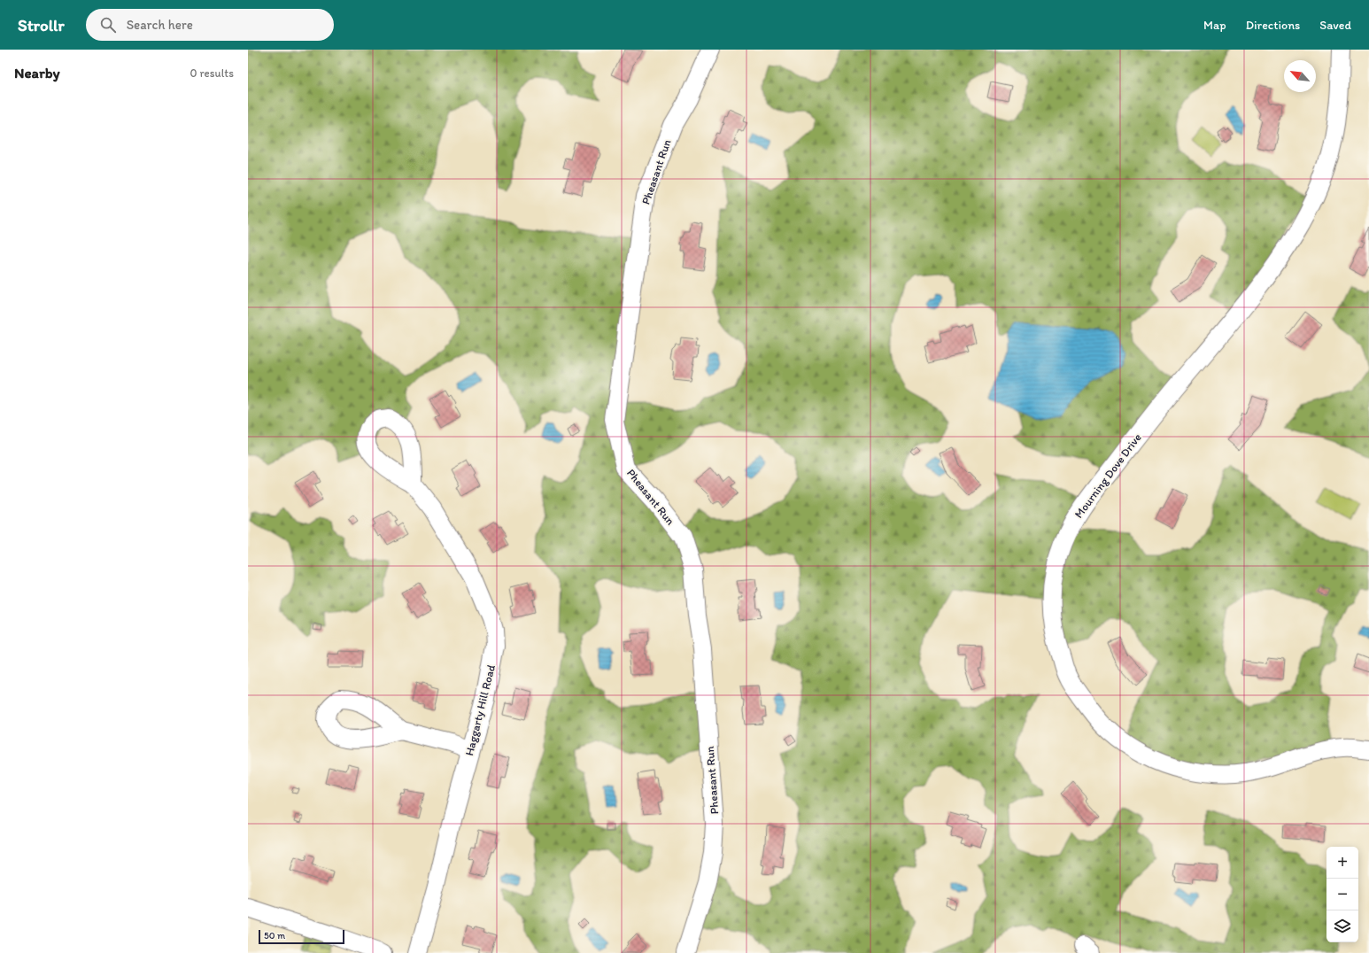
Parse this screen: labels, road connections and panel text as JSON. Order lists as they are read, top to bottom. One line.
{"streets":{"street":["Pheasant Run","Mourning Dove Drive","Haggarty Hill Road"]},"scale_bar":"50 m","north":"top left","page":{"header":"Strollr","search":"Search here","nav":["Map","Directions","Saved"],"heading":["Nearby","0 results"],"map_buttons":["+","−"],"scale":"50 m"}}
